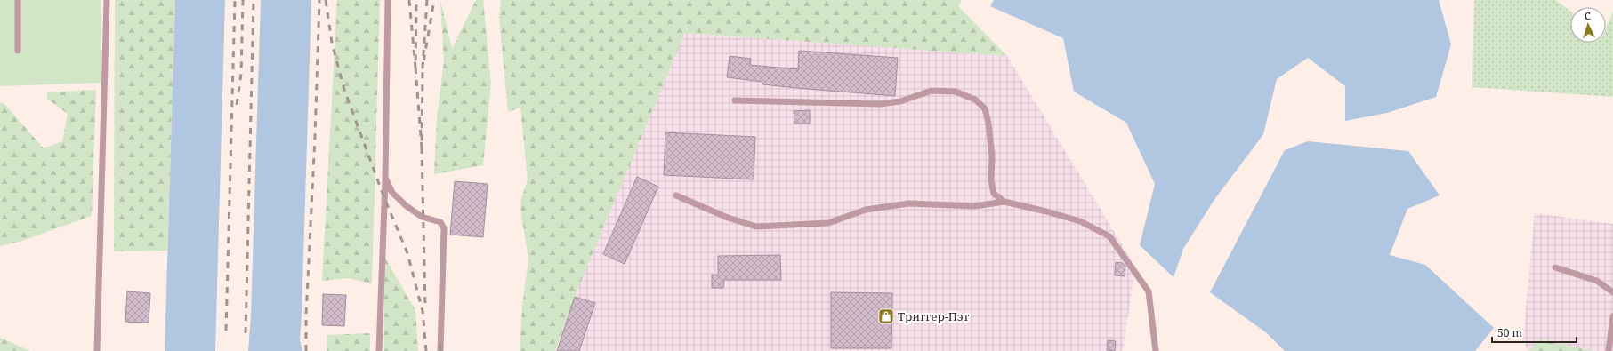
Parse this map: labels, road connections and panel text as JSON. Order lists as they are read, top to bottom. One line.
{"places":{"shop":["Триггер-Пэт"]},"scale_bar":"50 m","north":"top"}
